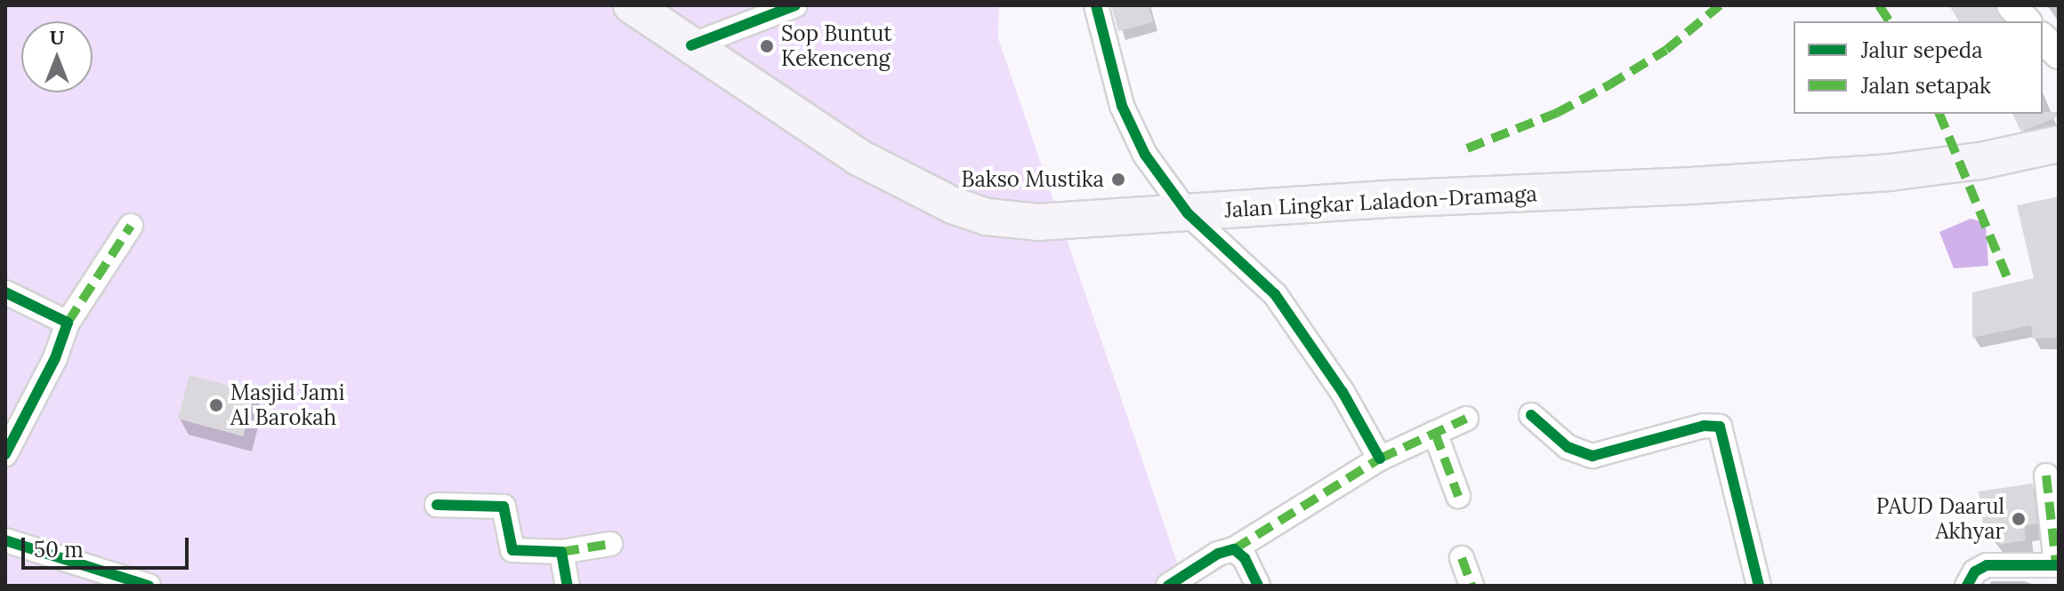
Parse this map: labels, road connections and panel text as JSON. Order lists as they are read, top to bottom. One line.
{"streets":{"main road":["Jalan Lingkar Laladon-Dramaga"]},"places":["Sop Buntut Kekenceng","Bakso Mustika","Masjid Jami Al Barokah","PAUD Daarul Akhyar"],"legend":["Jalur sepeda","Jalan setapak"],"scale_bar":"50 m","north":"top"}
